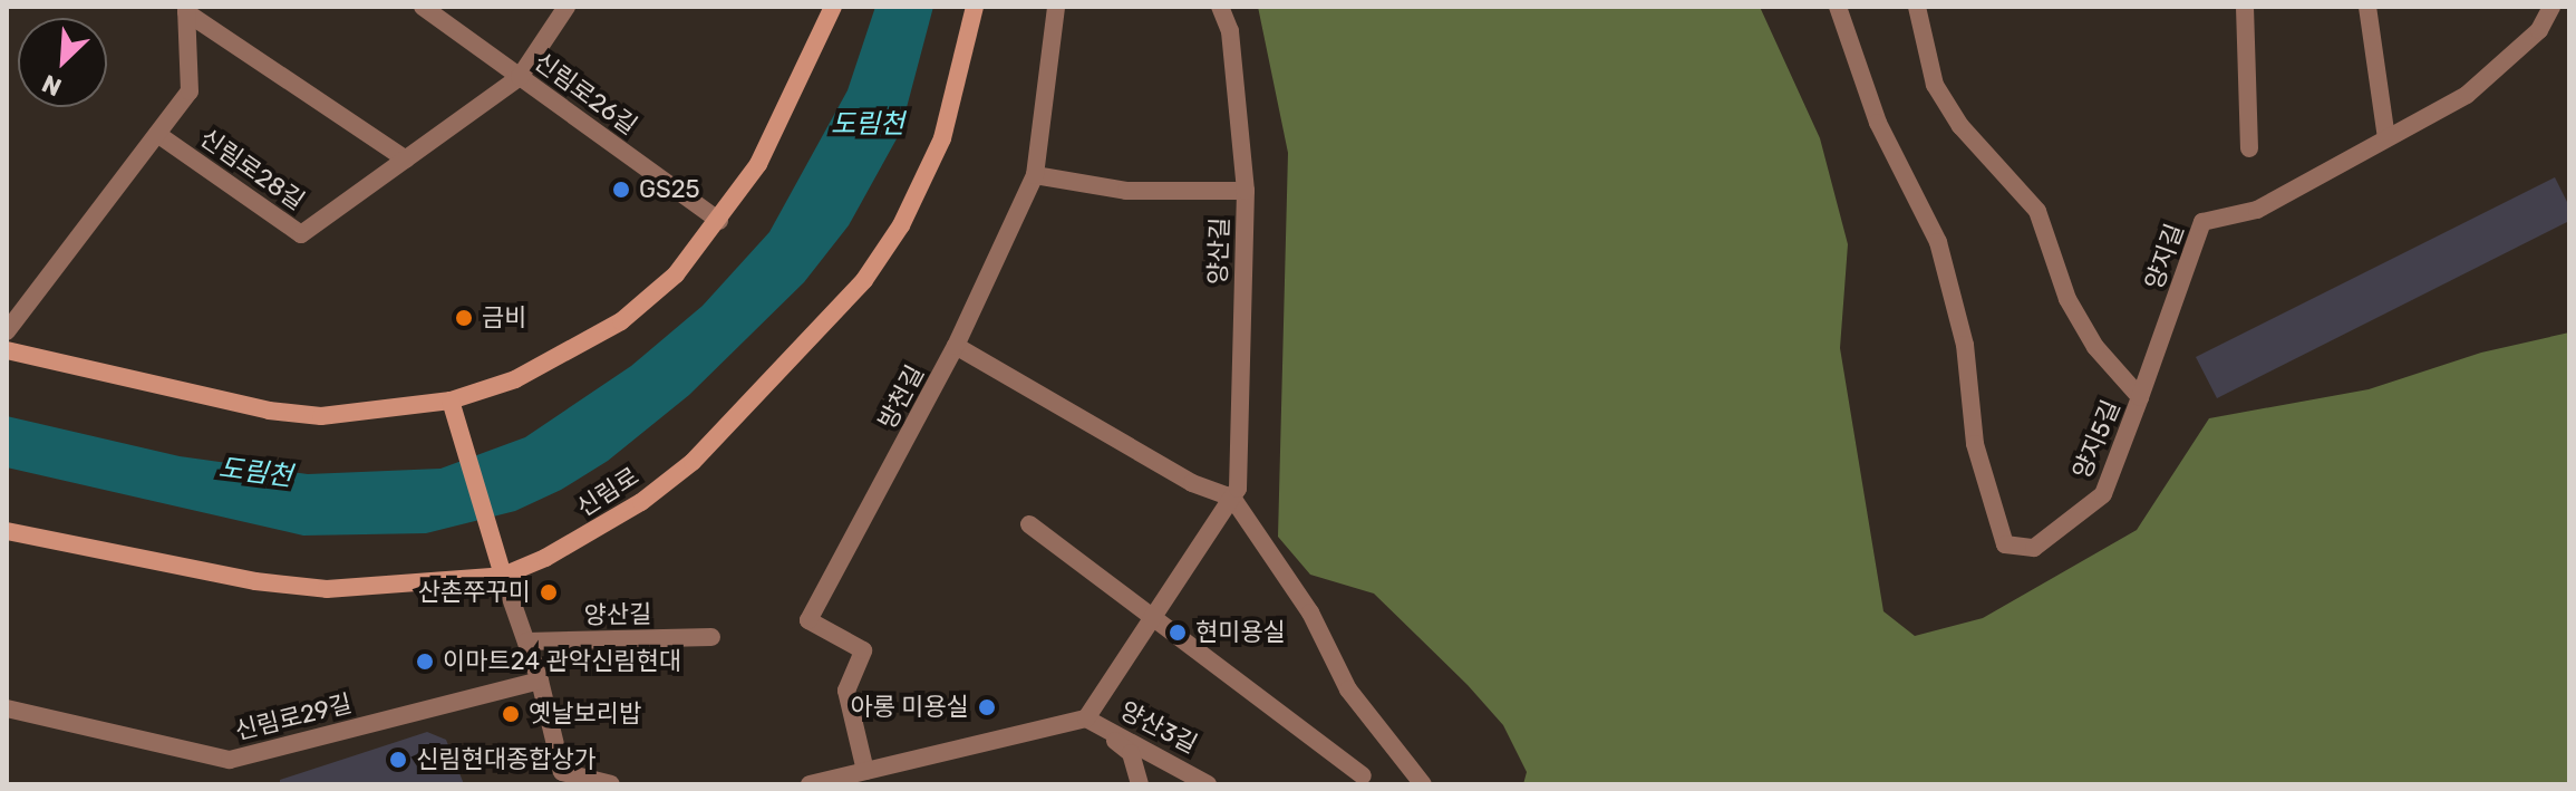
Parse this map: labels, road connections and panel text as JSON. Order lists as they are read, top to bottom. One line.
{"streets":{"main road":["신림로"],"street":["신림로26길","신림로28길","양산길","양지길","방천길","양지5길","신림로29길","양산3길"]},"crossings":[["신림로26길","신림로28길"],["양산길","양산3길"],["양지길","양지5길"]],"water":["도림천"],"places":["GS25","금비","산촌쭈꾸미","현미용실","이마트24 관악신림현대","아롱 미용실","옛날보리밥","신림현대종합상가"],"north":"bottom left"}
